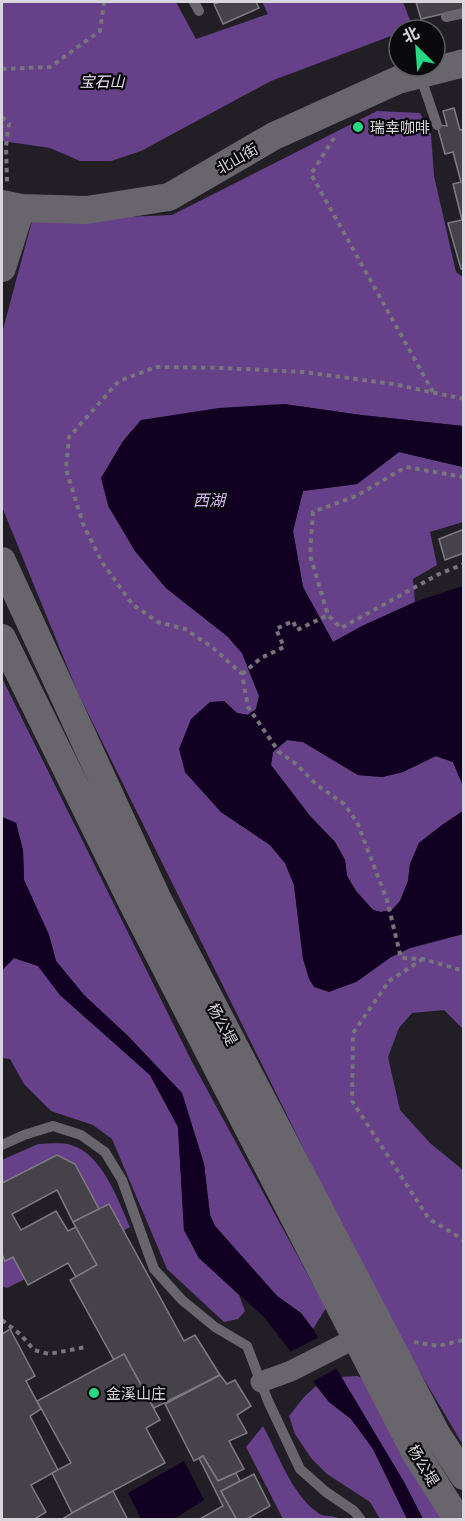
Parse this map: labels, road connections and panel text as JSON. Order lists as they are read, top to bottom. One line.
{"streets":{"main road":["北山街","杨公堤"]},"water":["西湖"],"parks":["宝石山"],"places":["瑞幸咖啡","金溪山庄"],"north":"top left"}
